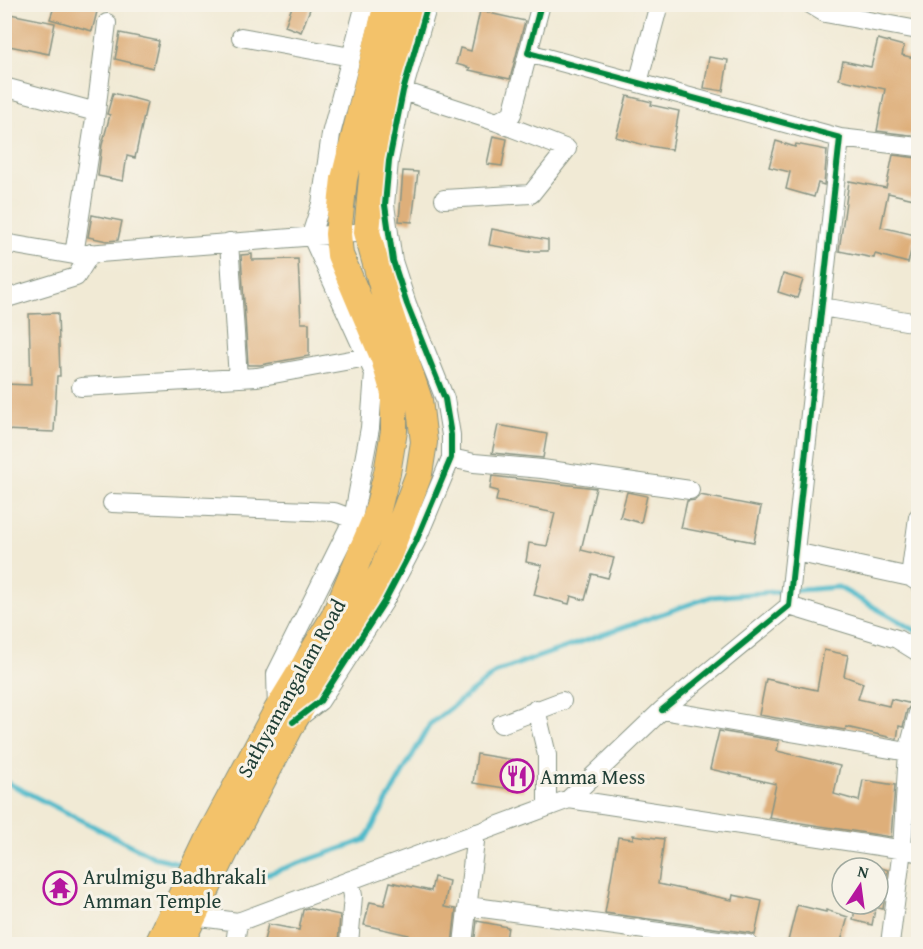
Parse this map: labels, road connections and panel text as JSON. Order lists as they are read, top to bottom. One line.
{"streets":{"highway":["Sathyamangalam Road"]},"places":{"restaurant":["Amma Mess"],"temple":["Arulmigu Badhrakali Amman Temple"]},"north":"top"}
